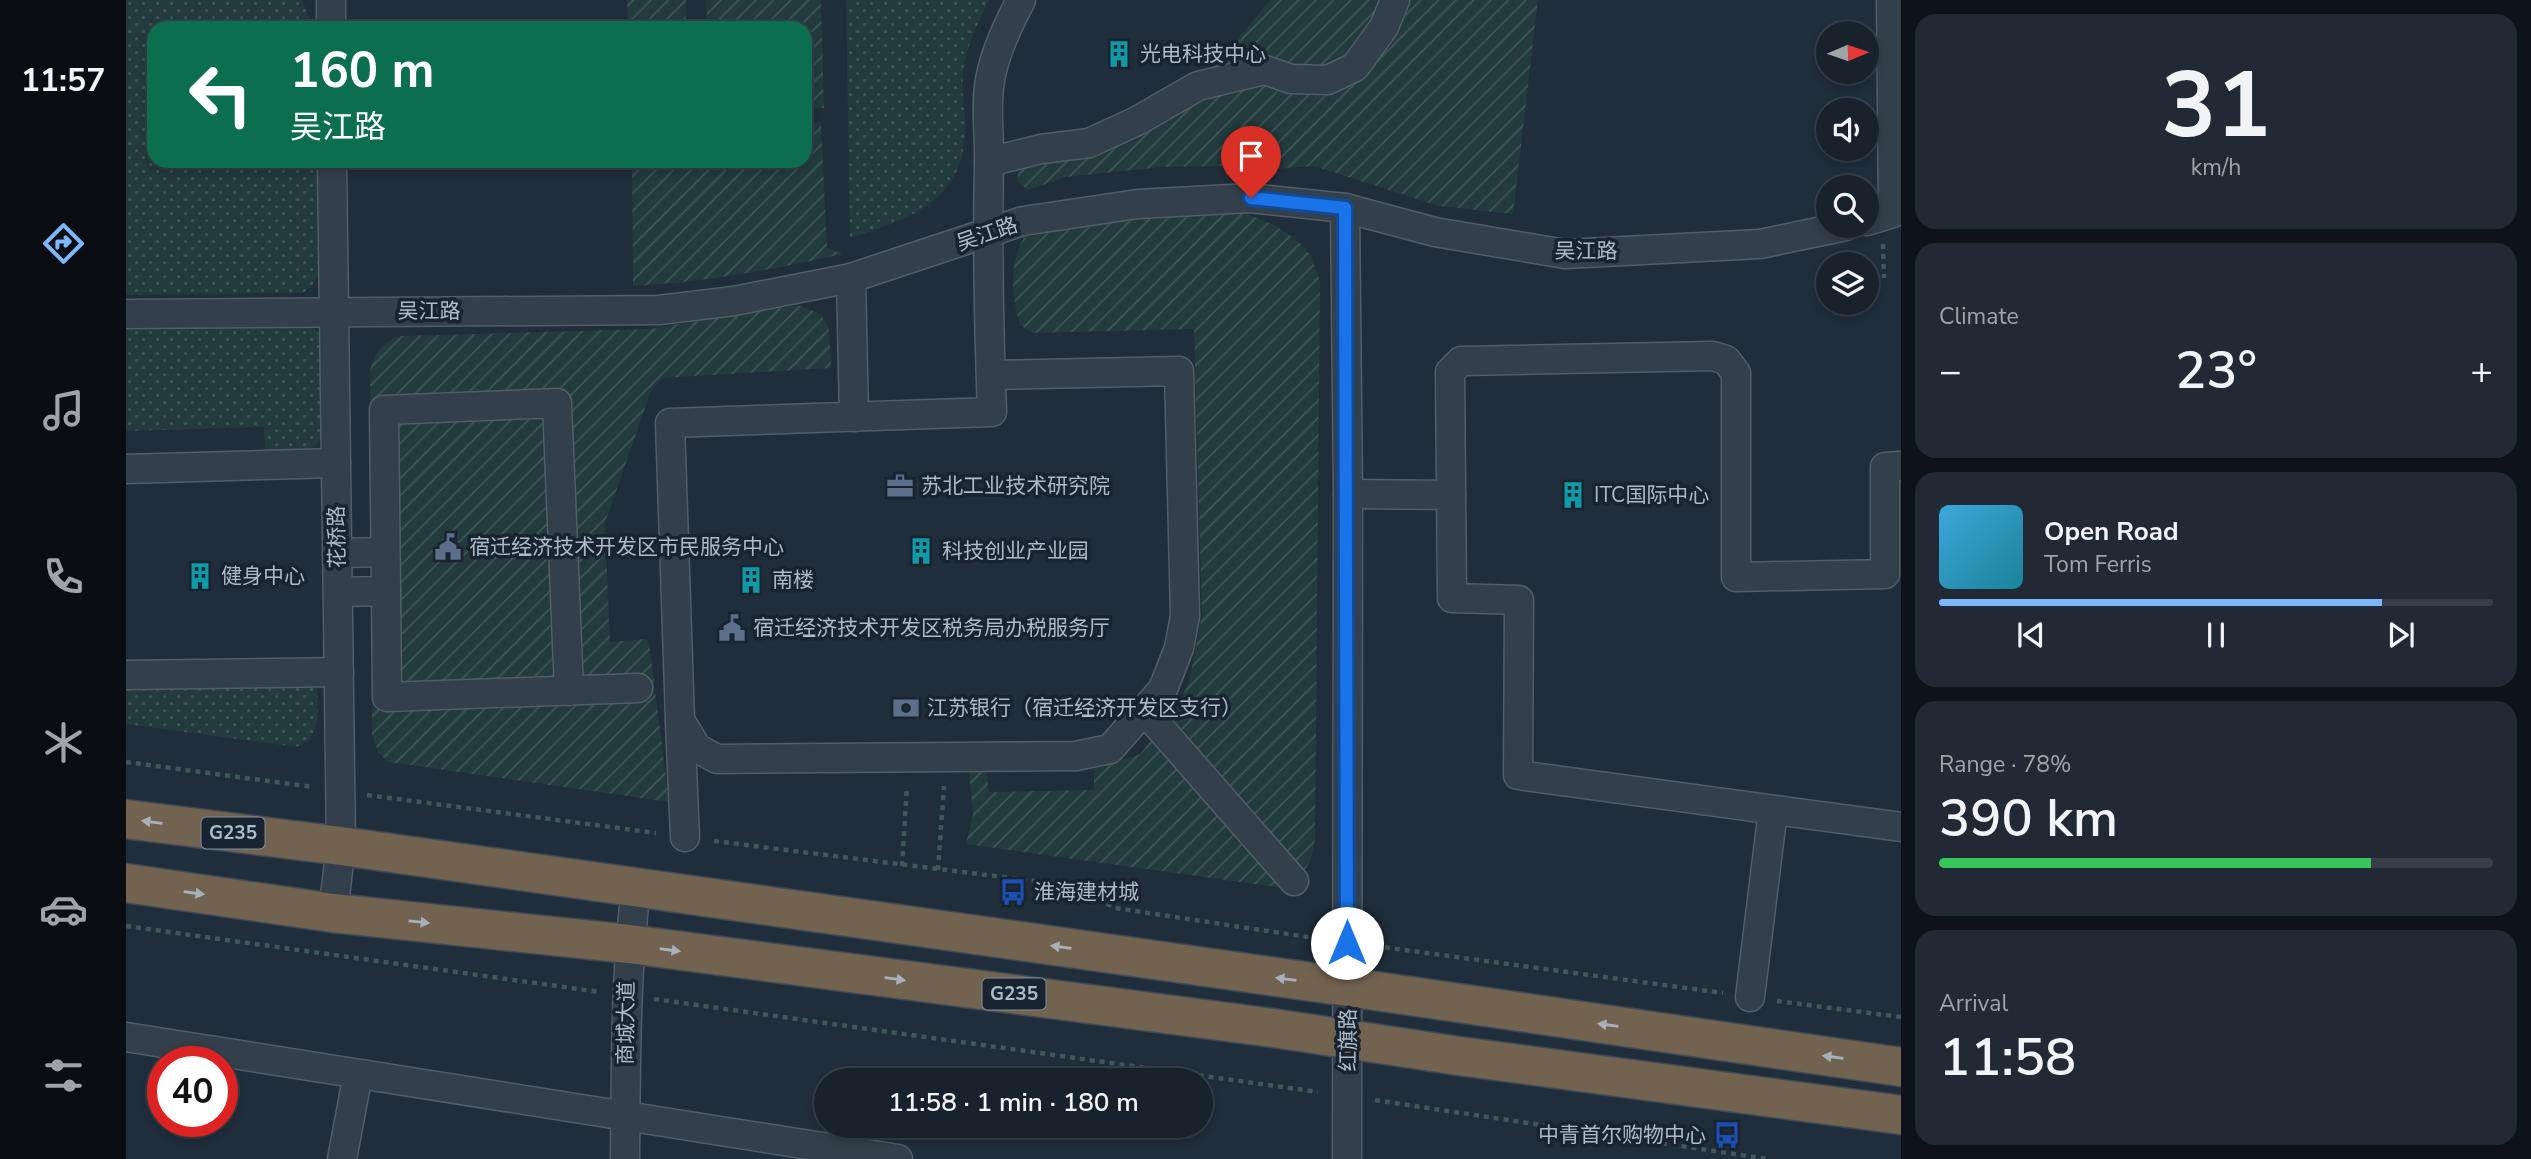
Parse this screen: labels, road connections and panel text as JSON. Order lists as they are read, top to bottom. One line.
{"streets":{"highway":["G235"],"street":["吴江路","花桥路","商城大道","红旗路"]},"crossings":[["吴江路","花桥路"],["吴江路","红旗路"],["花桥路","G235"],["G235","商城大道"],["G235","红旗路"]],"places":{"building":["光电科技中心","ITC国际中心","科技创业产业园","健身中心","南楼"],"office":["苏北工业技术研究院"],"public building":["宿迁经济技术开发区市民服务中心","宿迁经济技术开发区税务局办税服务厅"],"bank":["江苏银行（宿迁经济开发区支行）"],"bus stop":["淮海建材城","中青首尔购物中心"]},"north":"right","page":{"tabs":"11:57","tile":[["31","km/h"],"Climate",["Range · 78%","390 km"],["Arrival","11:58"]],"turn":["160 m","吴江路"],"heat":["−","23°","+"],"song":["Open Road","Tom Ferris"],"limit":"40","trip":"11:58 · 1 min · 180 m"}}
